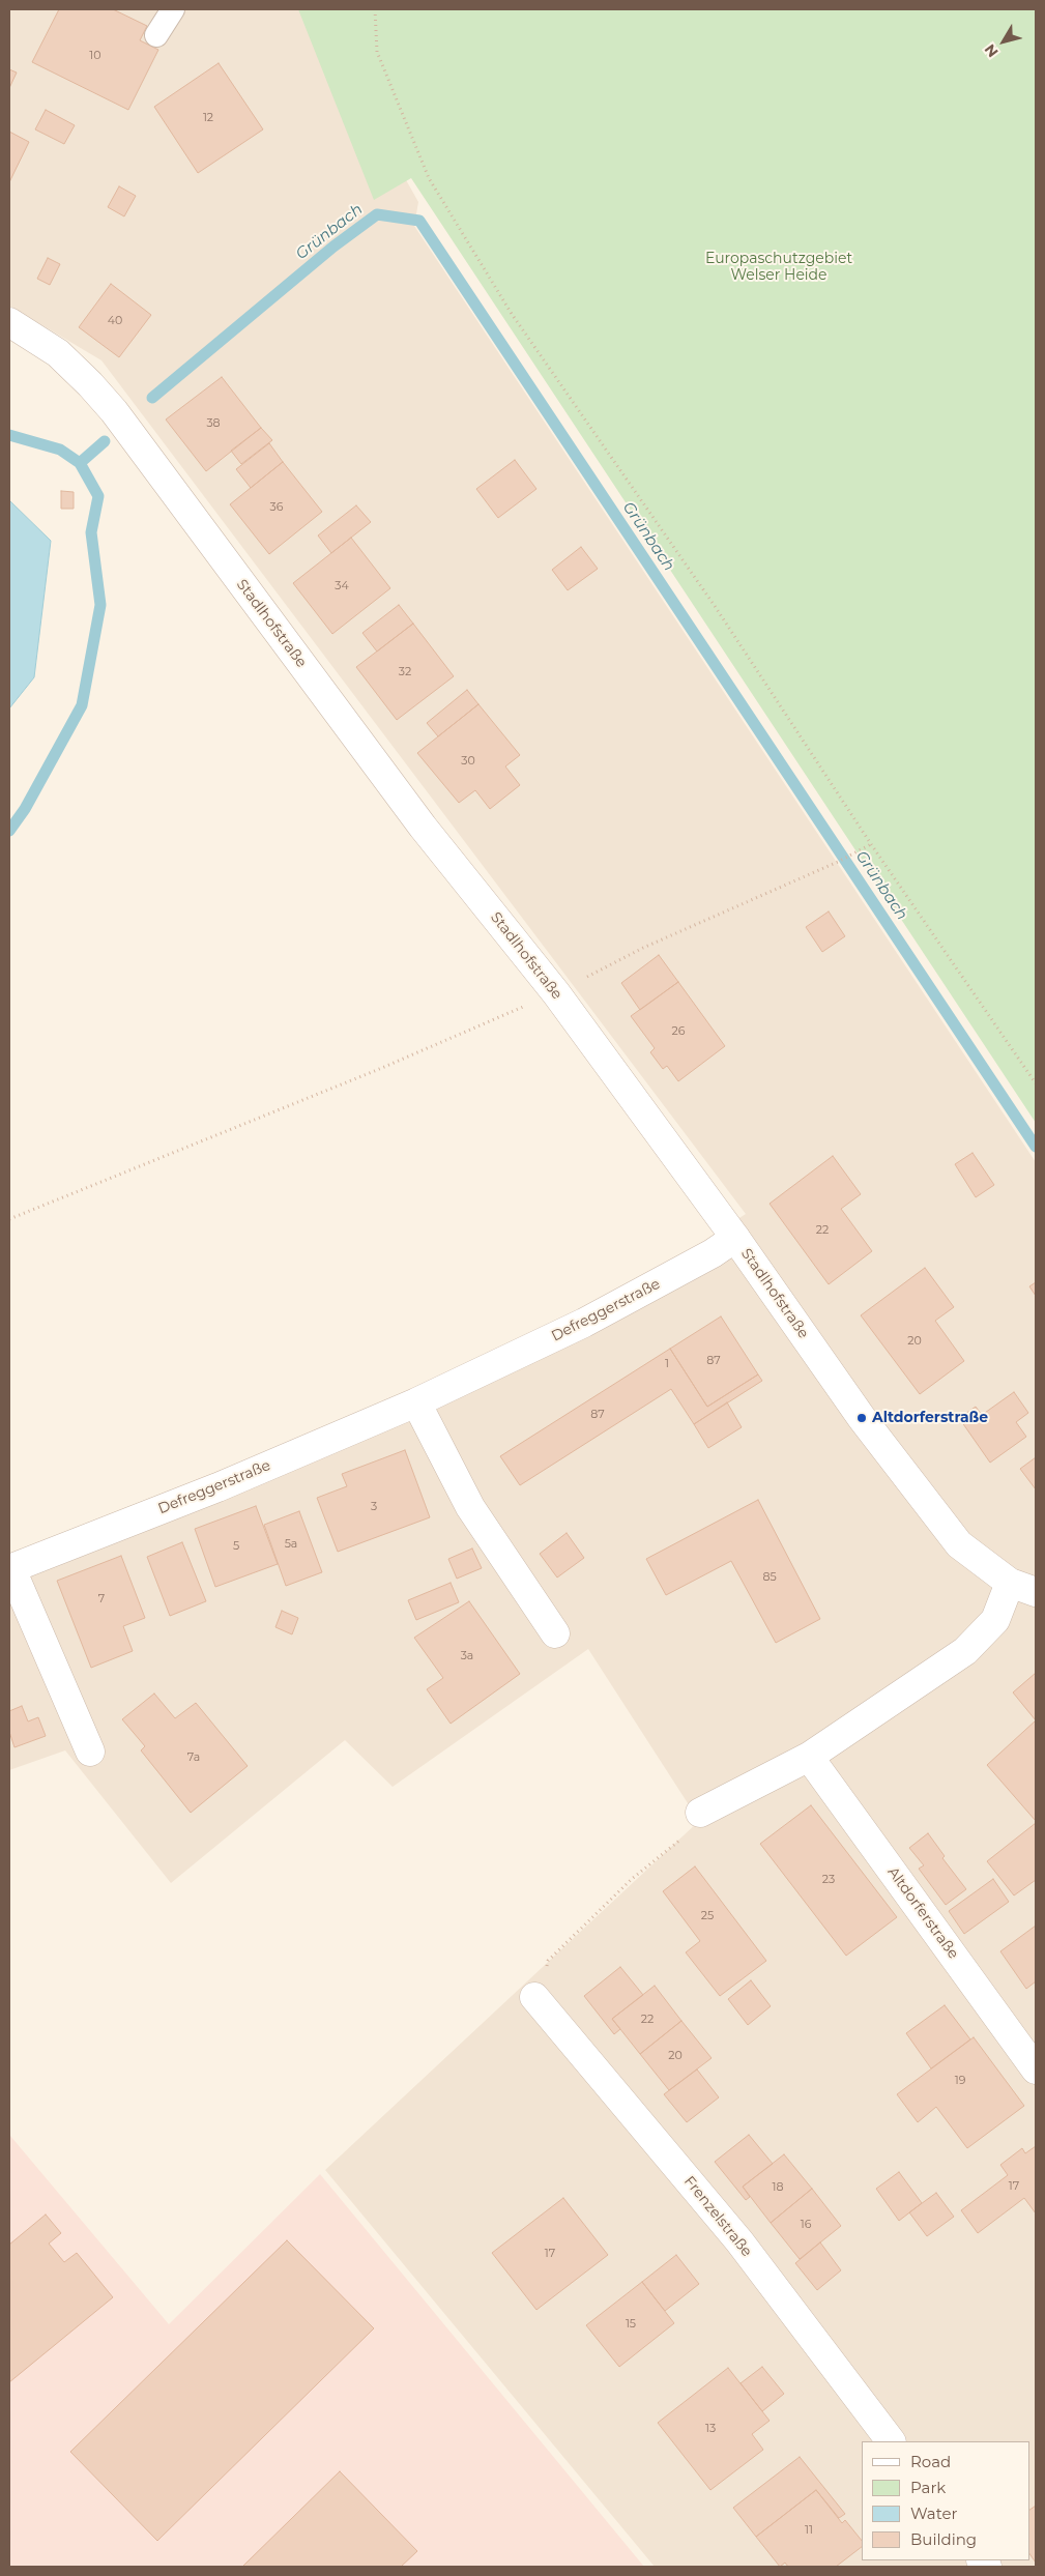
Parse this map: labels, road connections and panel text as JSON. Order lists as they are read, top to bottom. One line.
{"streets":{"street":["Stadlhofstraße","Defreggerstraße","Altdorferstraße","Frenzelstraße"]},"crossings":[["Stadlhofstraße","Defreggerstraße"]],"water":["Grünbach"],"parks":["Europaschutzgebiet Welser Heide"],"places":["Altdorferstraße"],"house_numbers":["10","12","40","38","36","34","32","30","26","22","20","87","1","87","3","5a","5","85","7","3a","7a","23","25","22","20","19","17","18","16","17","15","13","11"],"legend":["Road","Park","Water","Building"],"north":"bottom left"}
